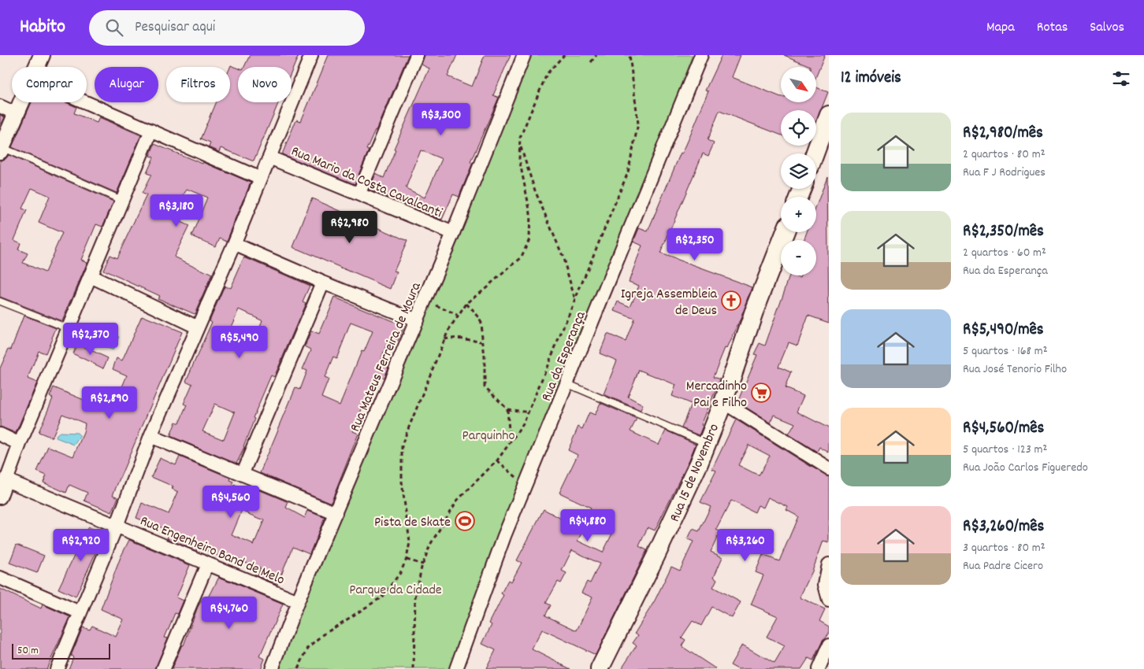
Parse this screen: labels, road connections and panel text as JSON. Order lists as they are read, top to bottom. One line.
{"streets":{"main road":["Rua 15 de Novembro"],"street":["Rua Mario da Costa Cavalcanti","Rua da Esperança","Rua Mateus Ferreira de Moura","Rua Engenheiro Band de Melo"]},"crossings":[["Rua Mario da Costa Cavalcanti","Rua Mateus Ferreira de Moura"],["Rua Mateus Ferreira de Moura","Rua Engenheiro Band de Melo"]],"parks":["Parquinho","Parque da Cidade"],"places":{"church":["Igreja Assembleia de Deus"],"supermarket":["Mercadinho Pai e Filho"],"sports":["Pista de Skate"]},"scale_bar":"50 m","north":"bottom right","page":{"header":"Habito","search":"Pesquisar aqui","nav":["Mapa","Rotas","Salvos"],"heading":"12 imóveis","map_buttons":["+","−"],"chip":["Comprar","Alugar","Filtros","Novo"],"list":[{"name":"R$2,980/mês","note":"2 quartos · 80 m² · Rua F J Rodrigues"},{"name":"R$2,350/mês","note":"2 quartos · 60 m² · Rua da Esperança"},{"name":"R$5,490/mês","note":"5 quartos · 168 m² · Rua José Tenorio Filho"},{"name":"R$4,560/mês","note":"5 quartos · 123 m² · Rua João Carlos Figueredo"},{"name":"R$3,260/mês","note":"3 quartos · 80 m² · Rua Padre Cicero"}],"price":["R$3,300","R$3,180","R$2,980","R$2,350","R$2,370","R$5,490","R$2,890","R$4,560","R$4,880","R$2,920","R$3,260","R$4,760"],"scale":"50 m"}}
